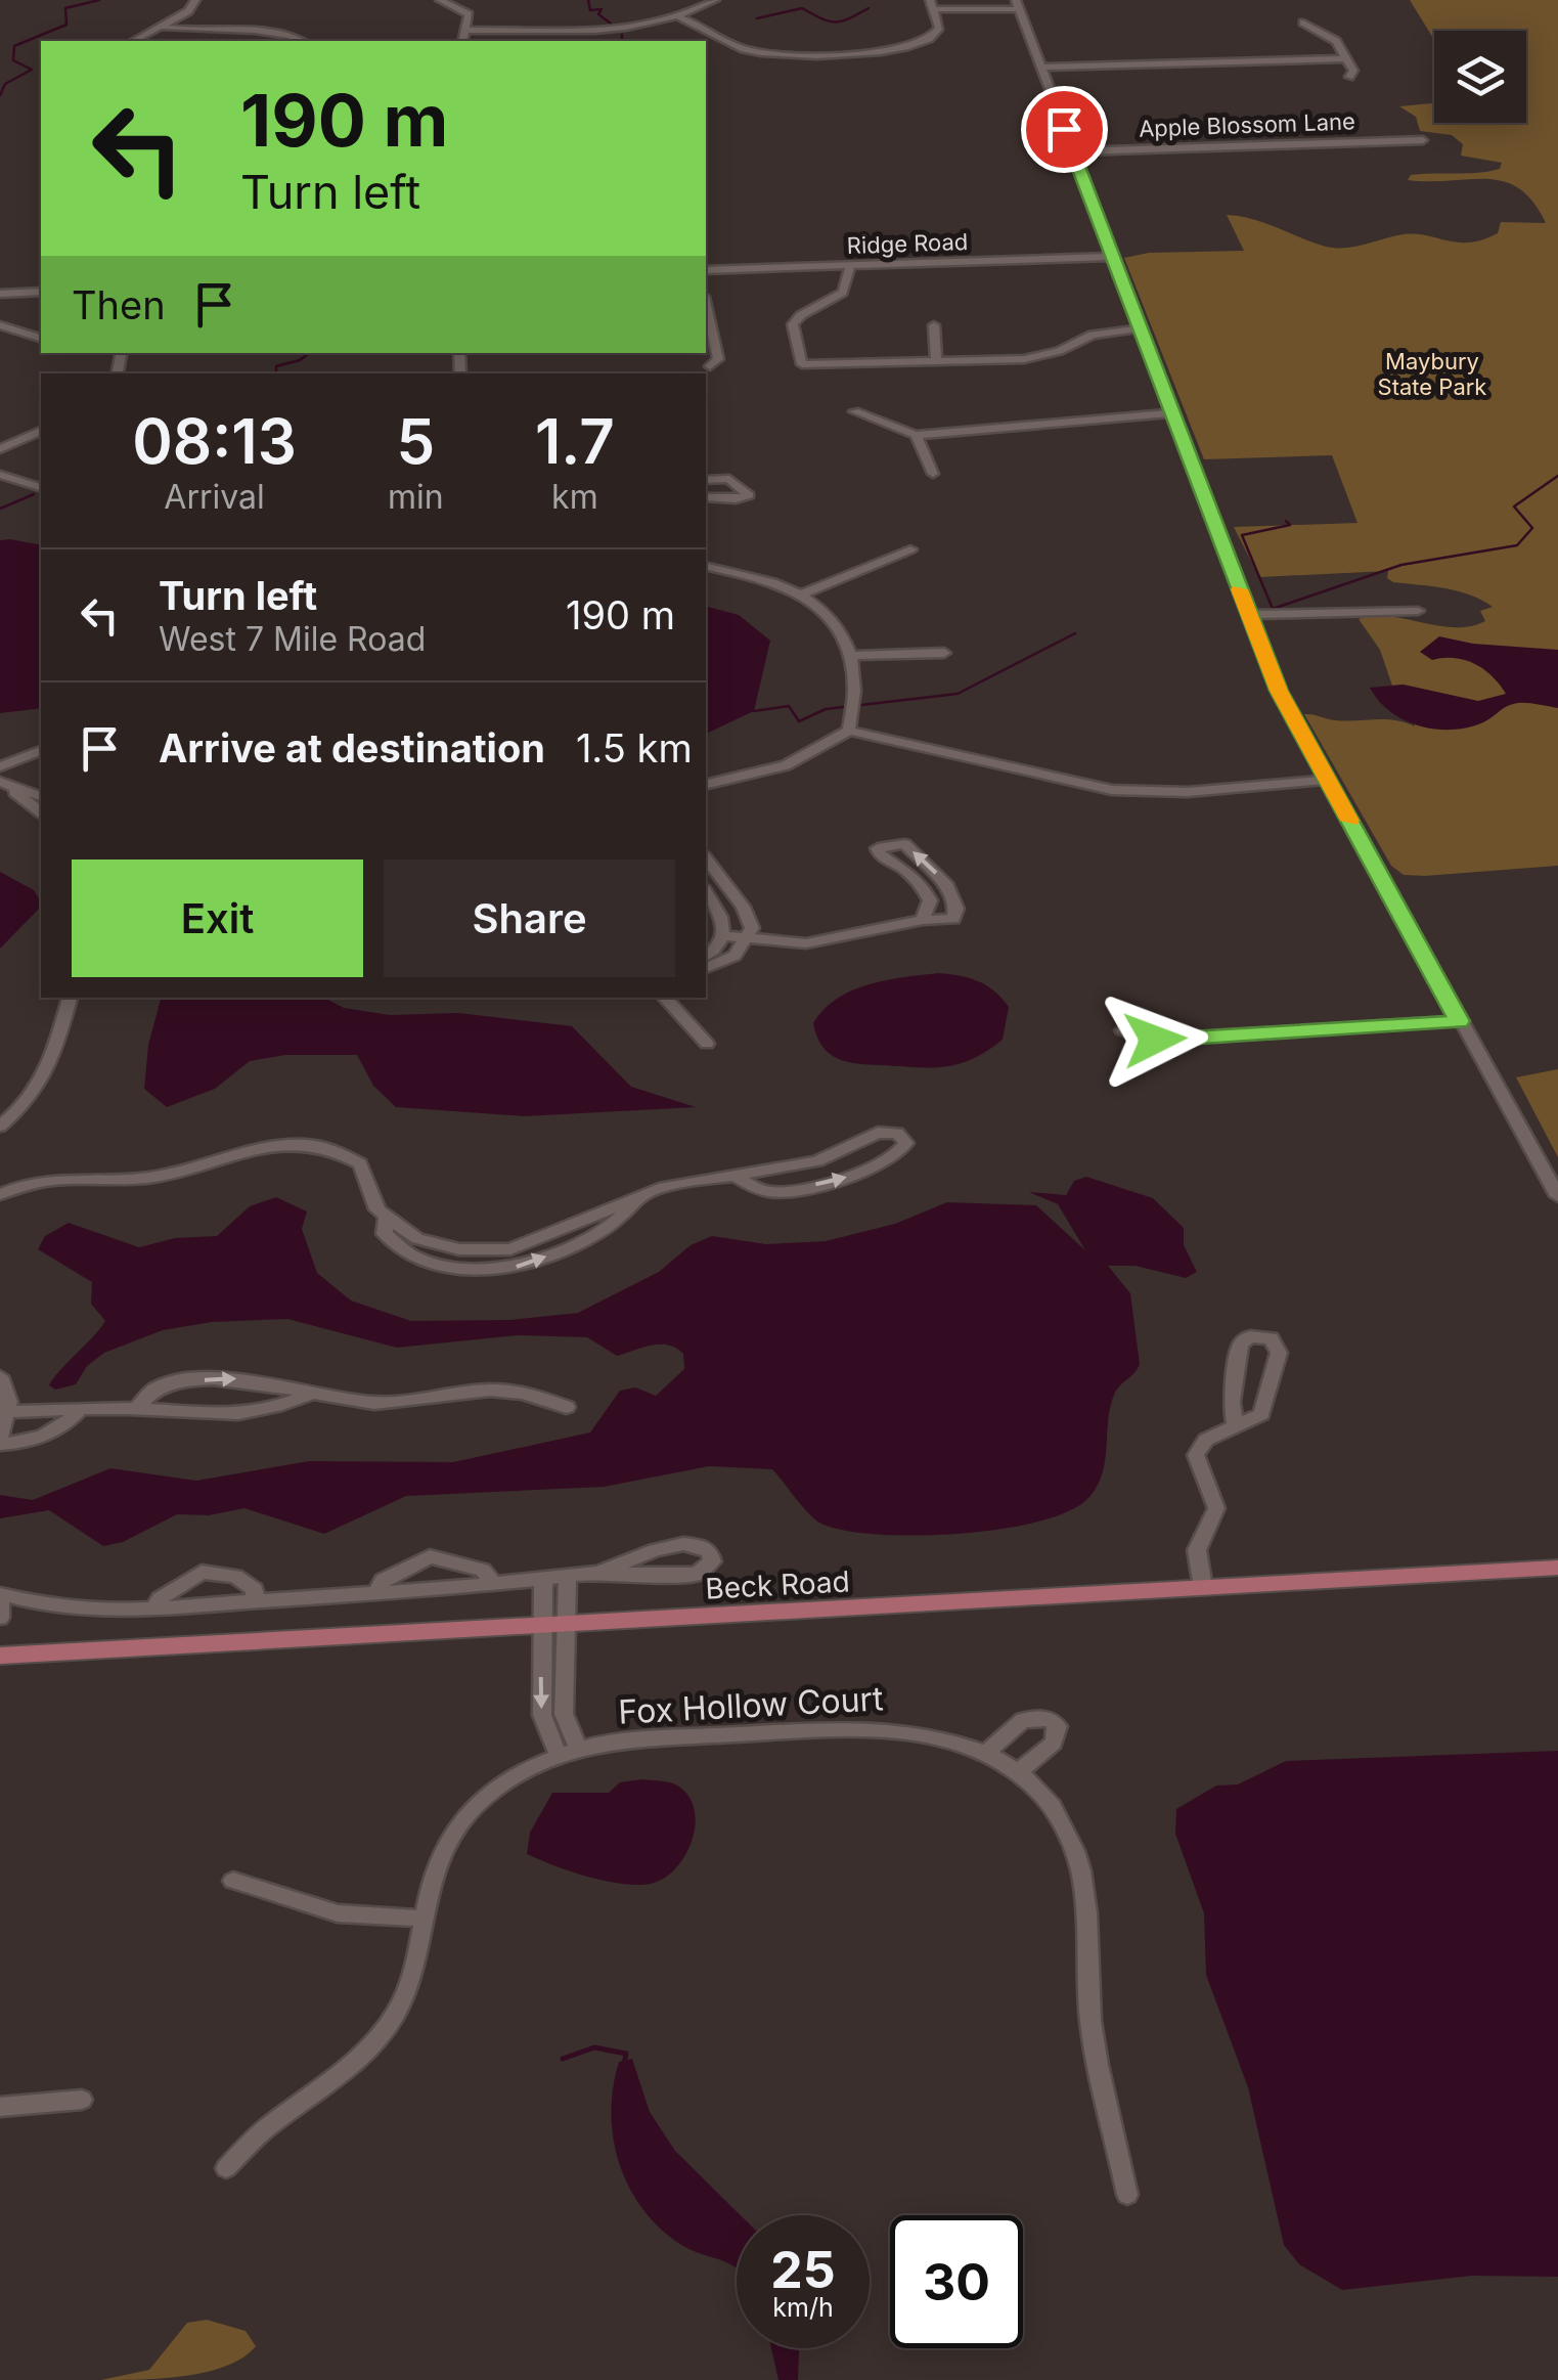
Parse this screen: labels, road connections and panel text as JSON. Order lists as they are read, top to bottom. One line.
{"streets":{"main road":["Beck Road"],"street":["Apple Blossom Lane","Ridge Road","Fox Hollow Court"]},"parks":["Maybury State Park"],"page":{"turn":["190 m","Turn left"],"then":"Then","eta":["08:13","Arrival","5","min","1.7","km"],"list":[{"name":"Turn left","note":"West 7 Mile Road","value":"190 m"},{"name":"Arrive at destination","value":"1.5 km"}],"buttons":["Exit","Share"],"speed":"25 km/h","limit":"30"}}
